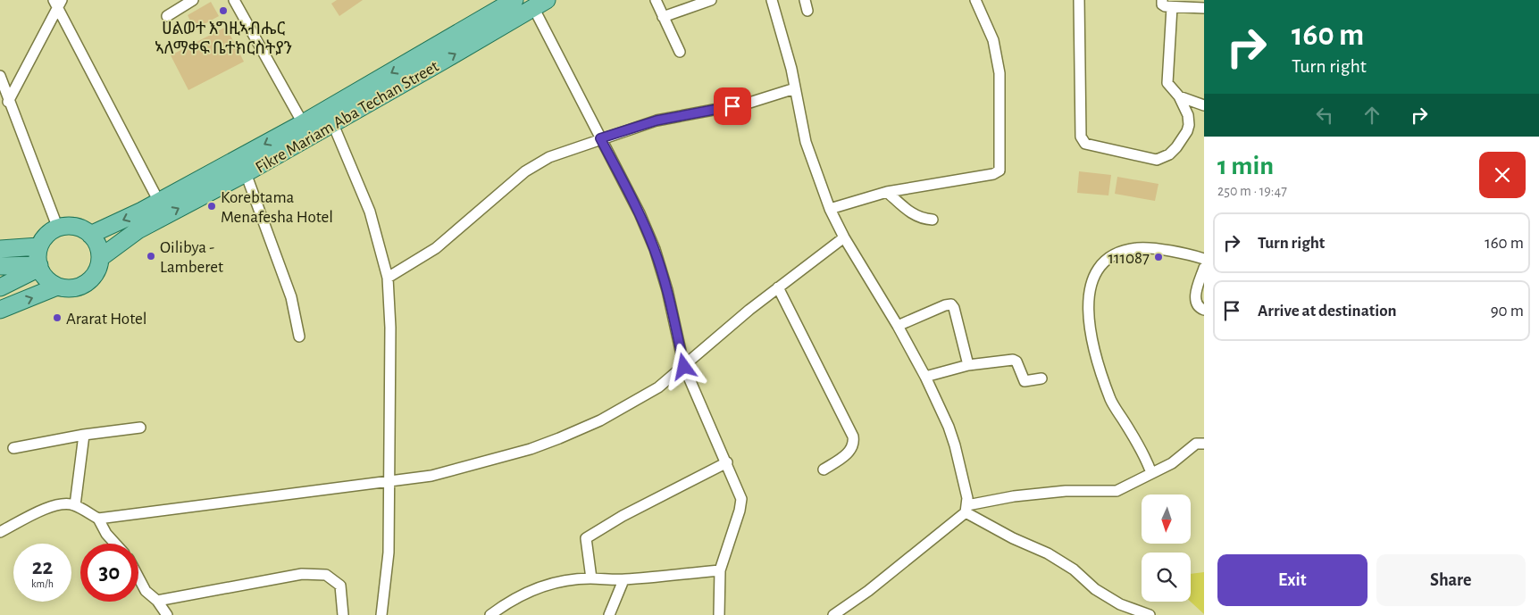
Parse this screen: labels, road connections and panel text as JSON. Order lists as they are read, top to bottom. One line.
{"streets":{"main road":["Fikre Mariam Aba Techan Street"]},"places":["ሀልወተ እግዚኣብሔር ኣለማቀፍ ቤተክርስትያን","Korebtama Menafesha Hotel","Oilibya - Lamberet","111087","Ararat Hotel"],"north":"bottom","page":{"turn":["160 m","Turn right"],"heading":["1 min","250 m · 19:47"],"list":[{"name":"Turn right","value":"160 m"},{"name":"Arrive at destination","value":"90 m"}],"speed":"22 km/h","limit":"30","buttons":["Exit","Share"]}}
